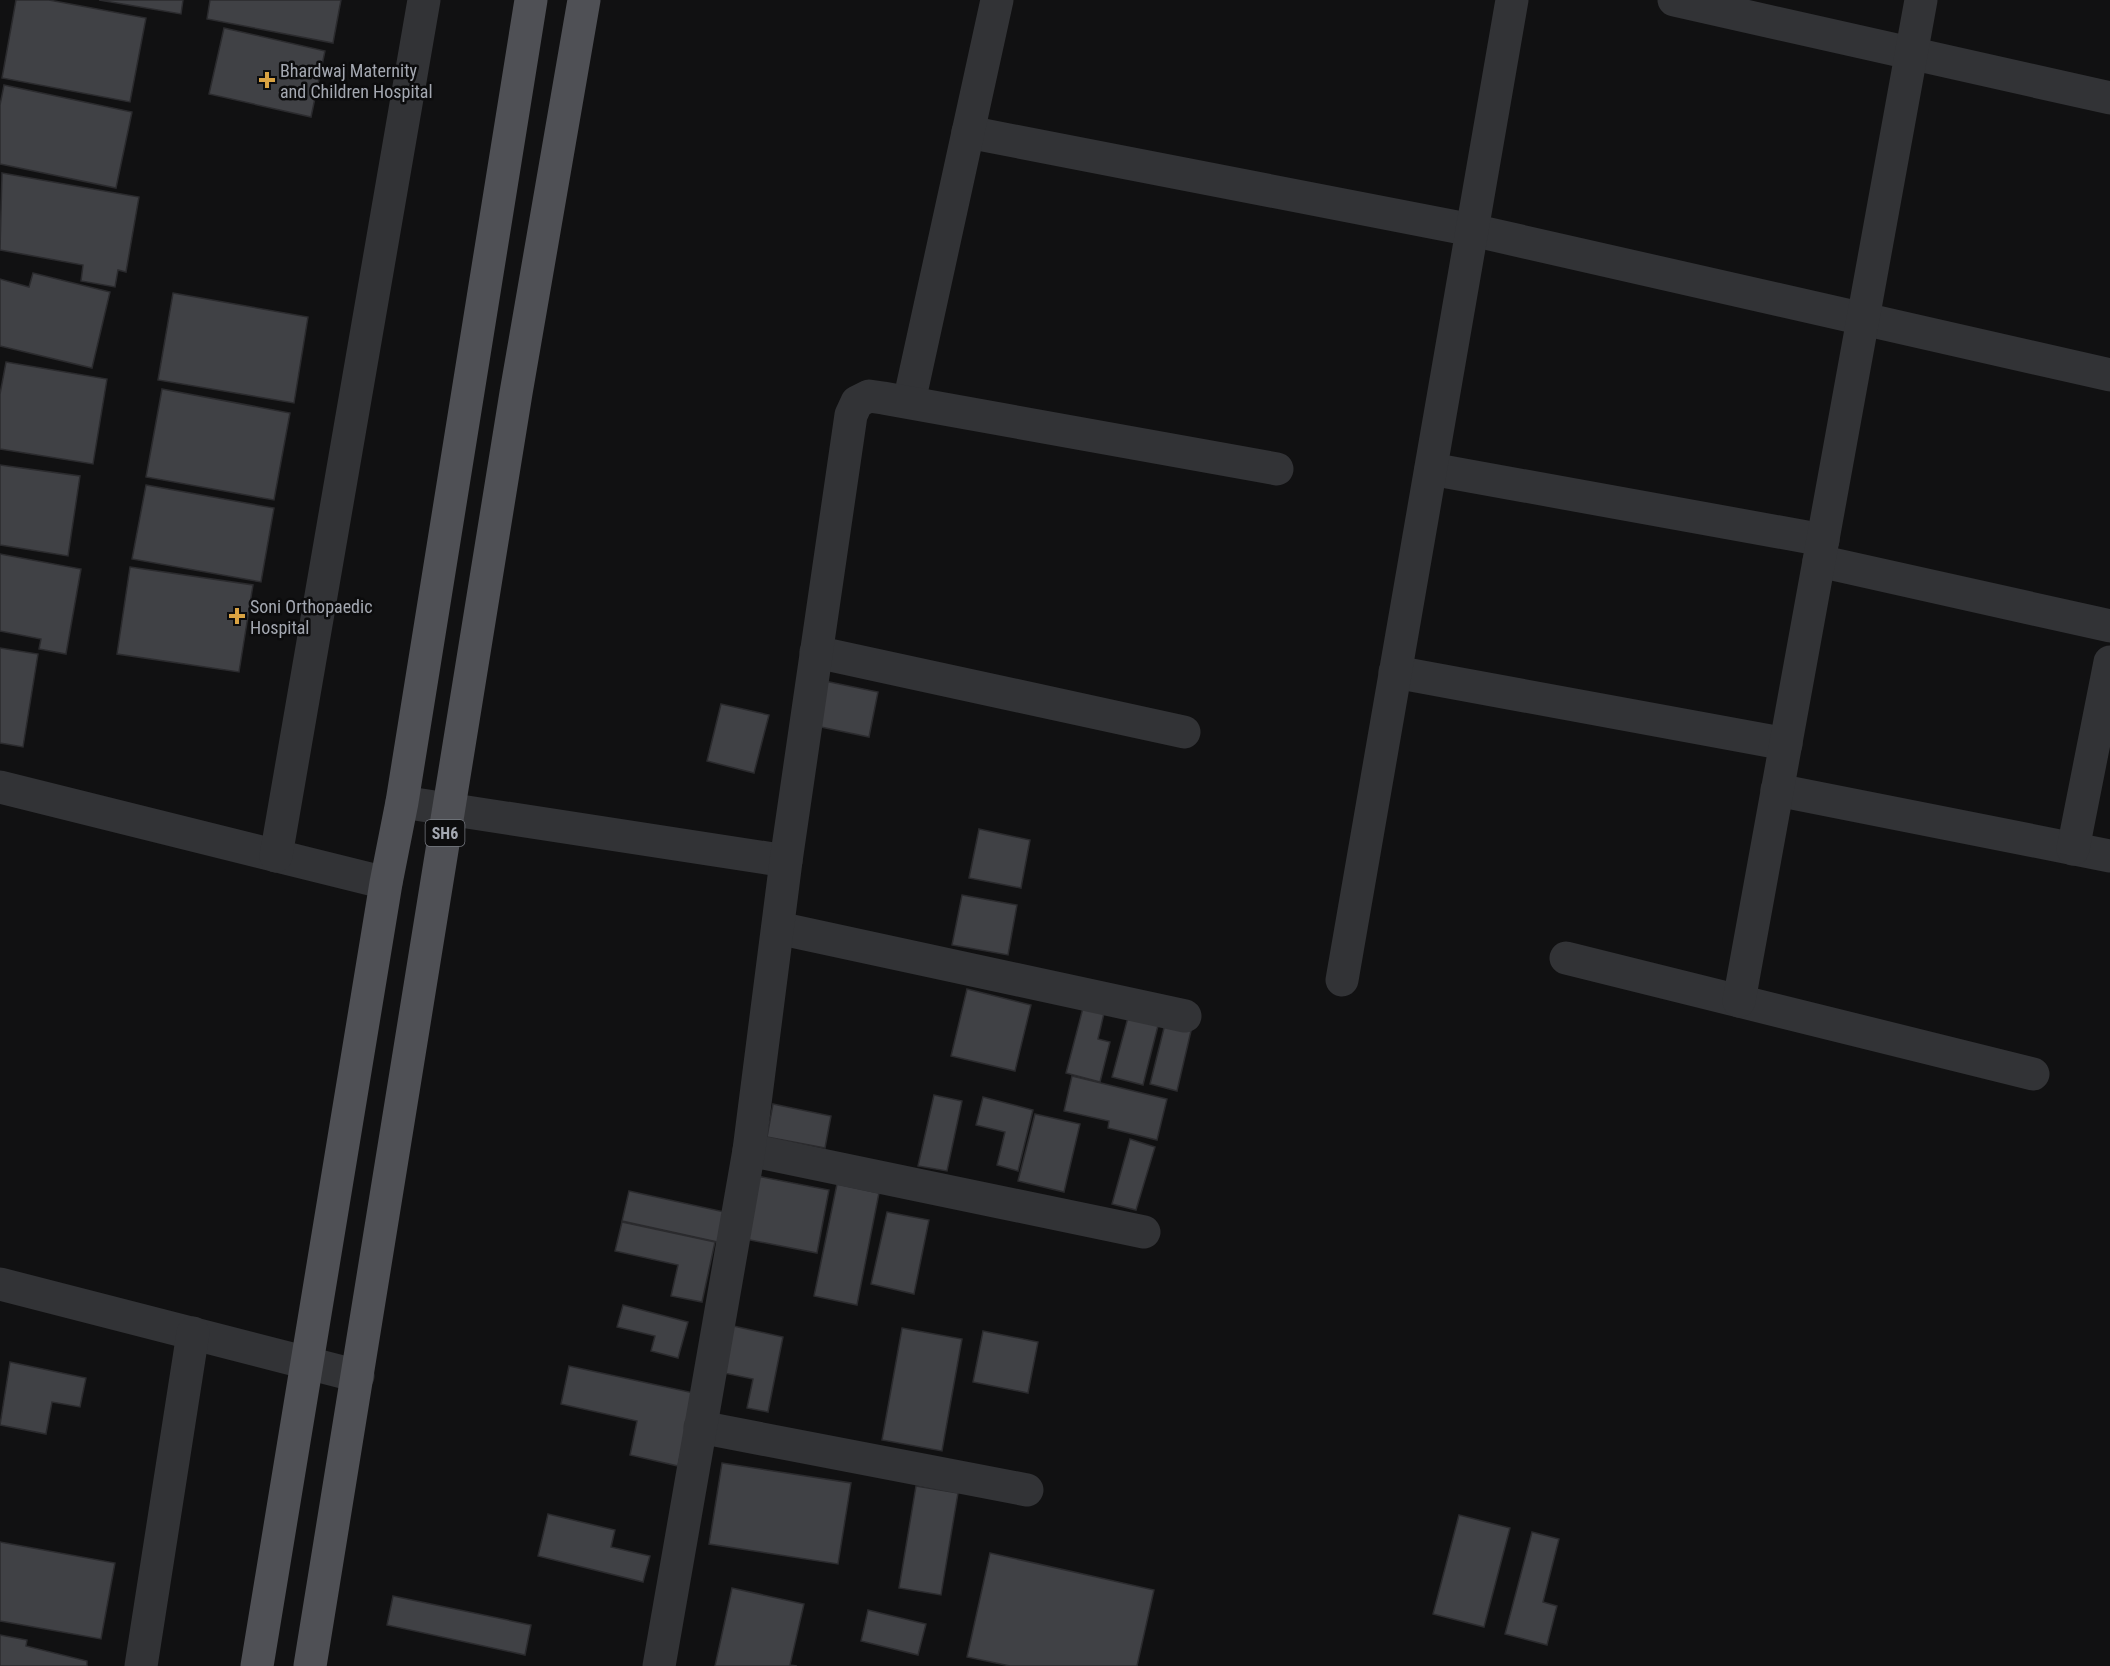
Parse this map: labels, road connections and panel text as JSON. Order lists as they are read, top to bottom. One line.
{"streets":{"main road":["SH6"]},"places":{"health":["Bhardwaj Maternity and Children Hospital","Soni Orthopaedic Hospital"]}}
